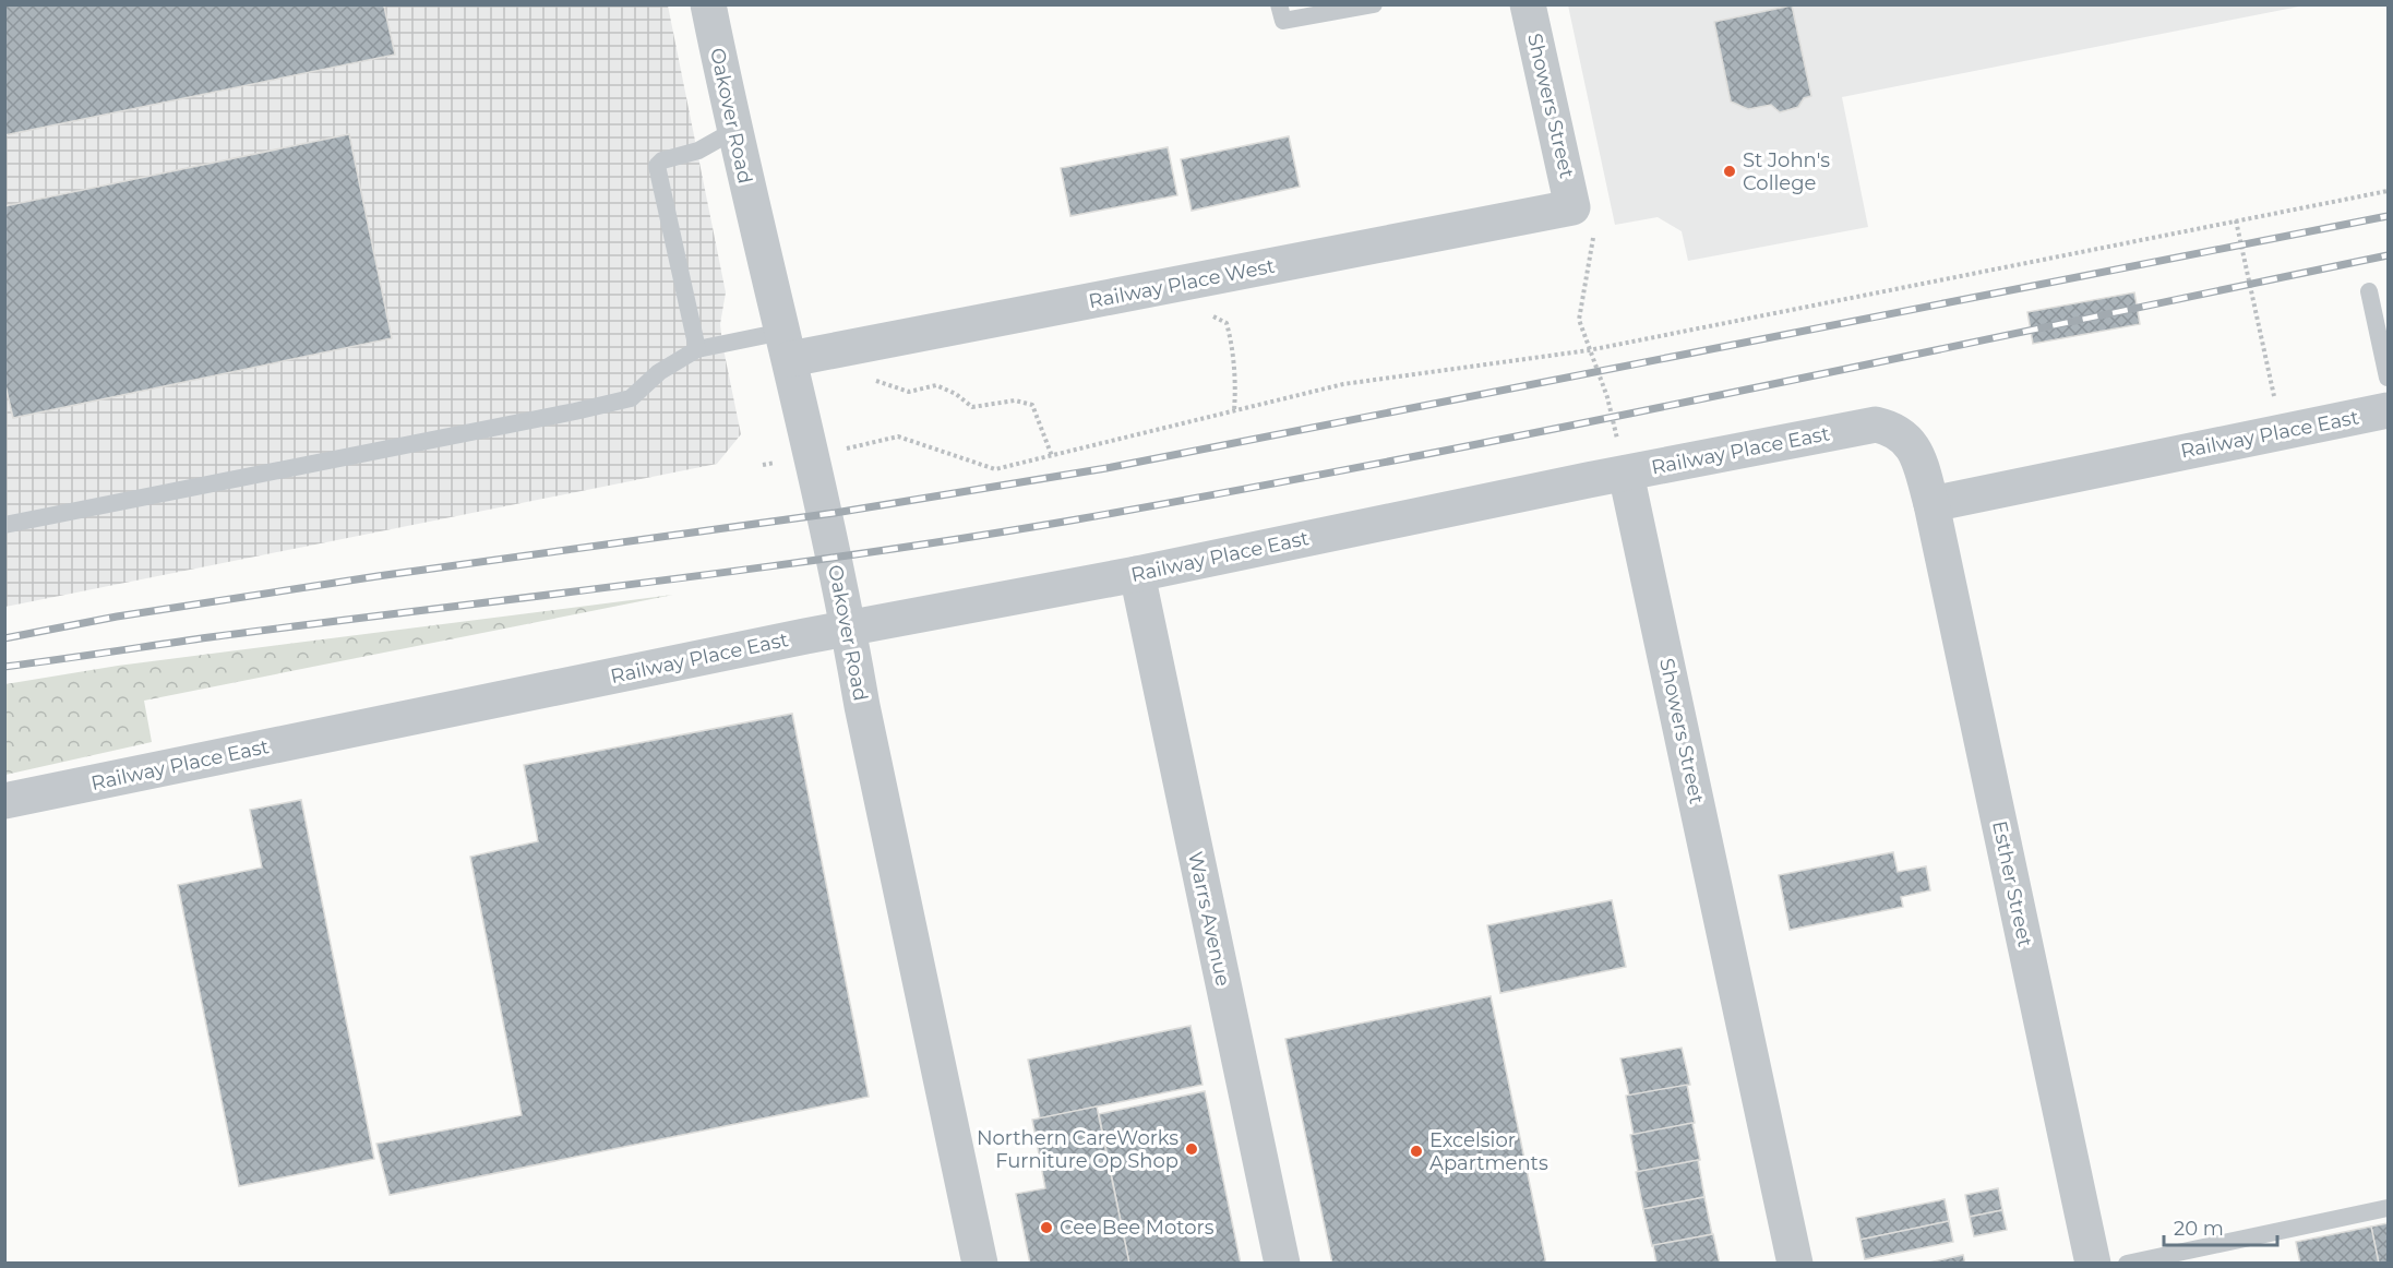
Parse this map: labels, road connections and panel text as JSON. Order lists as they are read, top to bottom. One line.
{"streets":{"street":["Showers Street","Oakover Road","Railway Place West","Railway Place East","Esther Street","Warrs Avenue"]},"crossings":[["Showers Street","Railway Place West"],["Showers Street","Railway Place East"],["Oakover Road","Railway Place West"],["Oakover Road","Railway Place East"],["Railway Place East","Esther Street"],["Railway Place East","Warrs Avenue"]],"places":["St John's College","Northern CareWorks Furniture Op Shop","Excelsior Apartments","Cee Bee Motors"],"scale_bar":"20 m"}
